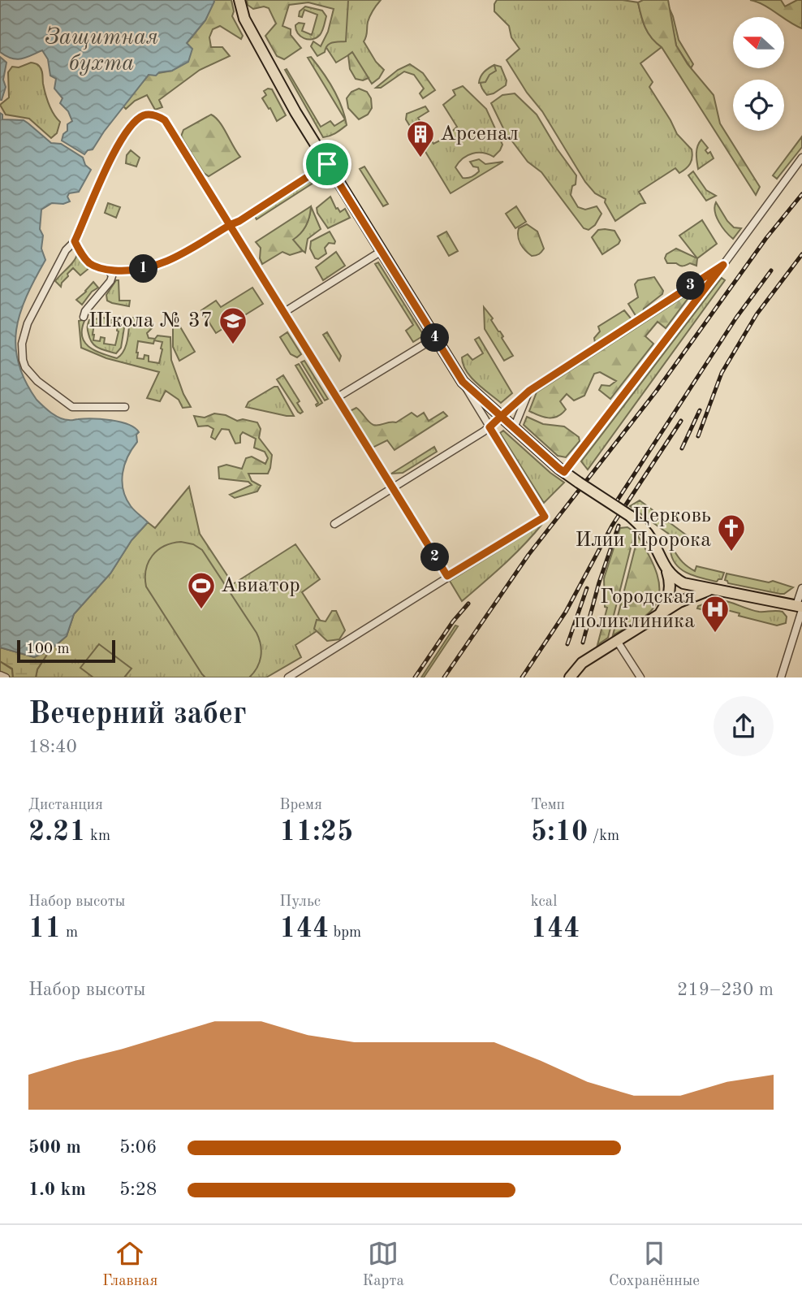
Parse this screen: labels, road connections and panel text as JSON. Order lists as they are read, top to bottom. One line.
{"water":["Защитная бухта"],"places":{"building":["Арсенал"],"school or university":["Школа № 37"],"church":["Церковь Илии Пророка"],"sports":["Авиатор"],"hospital":["Городская поликлиника"]},"scale_bar":"100 m","north":"left","page":{"pins":["1","3","4","2"],"scale":"100 m","heading":["Вечерний забег","18:40"],"stats":[["Дистанция","2.21 km"],["Время","11:25"],["Темп","5:10 /km"],["Набор высоты","11 m"],["Пульс","144 bpm"],["kcal","144"]],"chart":["Набор высоты","219–230 m"],"list":[{"name":"500 m","note":"5:06"},{"name":"1.0 km","note":"5:28"}],"tabs":["Главная","Карта","Сохранённые"]}}
